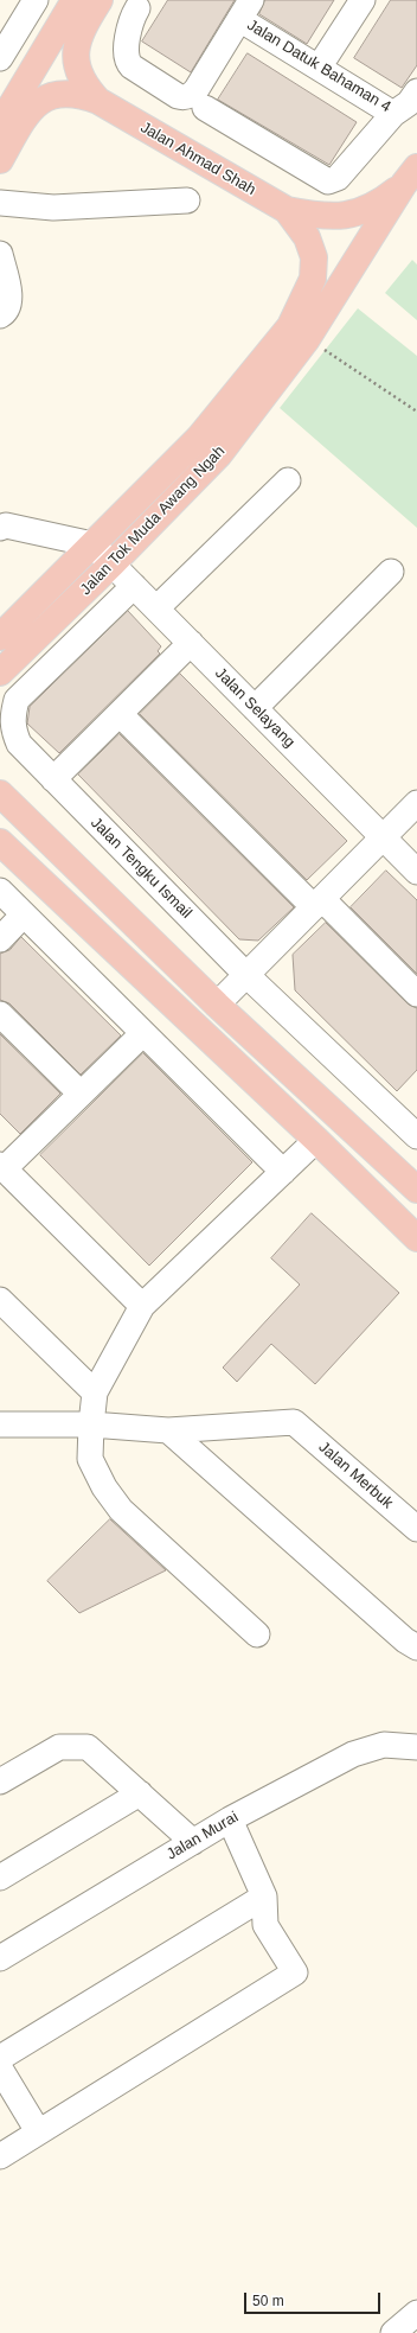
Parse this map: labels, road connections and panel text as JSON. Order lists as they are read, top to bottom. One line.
{"streets":{"main road":["Jalan Ahmad Shah","Jalan Tok Muda Awang Ngah"],"street":["Jalan Datuk Bahaman 4","Jalan Selayang","Jalan Tengku Ismail","Jalan Merbuk","Jalan Murai"]},"crossings":[["Jalan Ahmad Shah","Jalan Tok Muda Awang Ngah"],["Jalan Tok Muda Awang Ngah","Jalan Selayang"],["Jalan Selayang","Jalan Tengku Ismail"]],"scale_bar":"50 m"}
